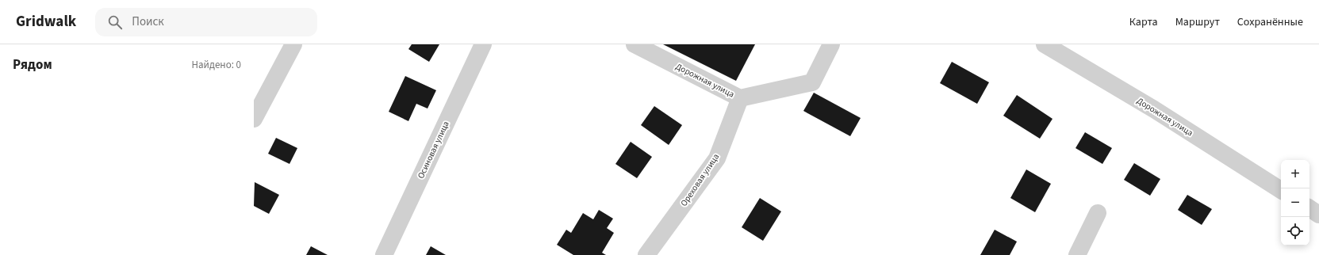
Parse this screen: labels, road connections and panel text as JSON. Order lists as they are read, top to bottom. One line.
{"streets":{"street":["Дорожная улица","Осиновая улица","Ореховая улица"]},"crossings":[["Дорожная улица","Ореховая улица"]],"page":{"header":"Gridwalk","search":"Поиск","nav":["Карта","Маршрут","Сохранённые"],"heading":["Рядом","Найдено: 0"],"map_buttons":["+","−"]}}
